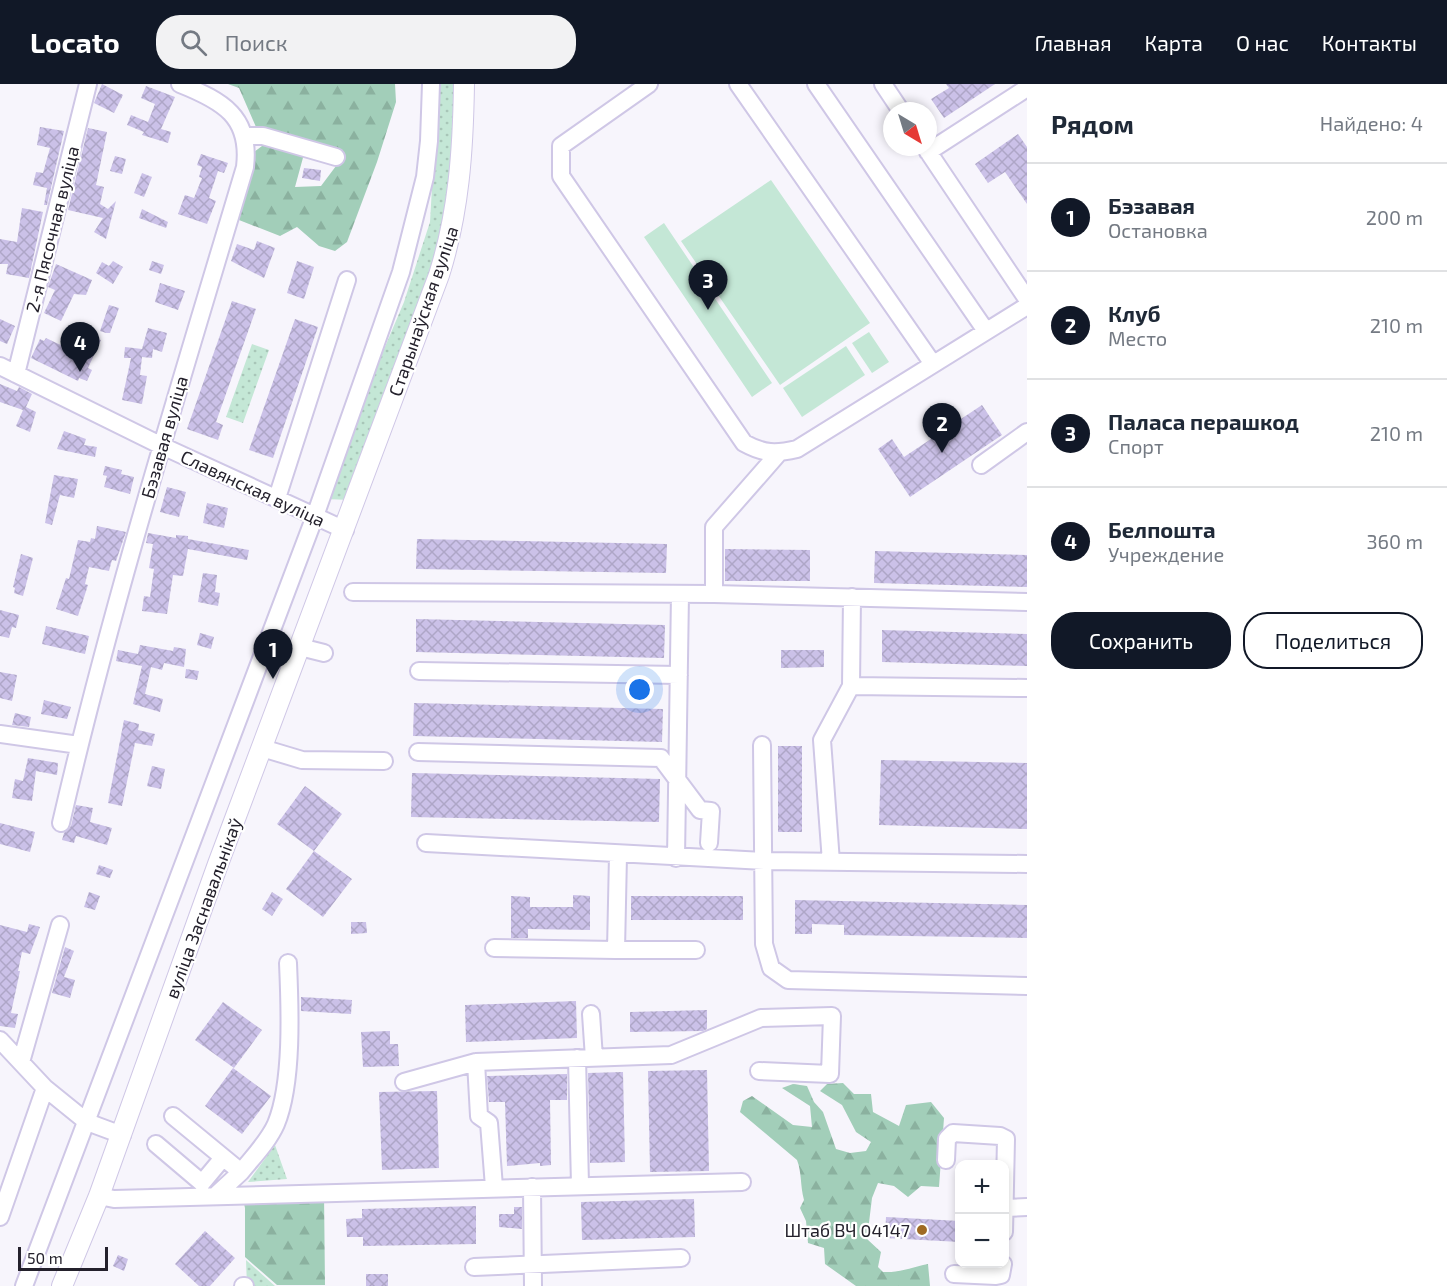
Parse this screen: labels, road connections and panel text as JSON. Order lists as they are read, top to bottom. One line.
{"streets":{"main road":["Старынаўская вуліца","вуліца Заснавальнікаў"],"street":["2-я Пясочная вуліца","Бэзавая вуліца","Славянская вуліца"]},"crossings":[["2-я Пясочная вуліца","Славянская вуліца"],["Старынаўская вуліца","Славянская вуліца"],["Старынаўская вуліца","вуліца Заснавальнікаў"],["Бэзавая вуліца","Славянская вуліца"],["Славянская вуліца","вуліца Заснавальнікаў"]],"places":["Штаб ВЧ 04147"],"scale_bar":"50 m","north":"bottom right","page":{"header":"Locato","search":"Поиск","nav":["Главная","Карта","О нас","Контакты"],"heading":["Рядом","Найдено: 4"],"list":[{"mark":"1","name":"Бэзавая","note":"Остановка","value":"200 m"},{"mark":"2","name":"Клуб","note":"Место","value":"210 m"},{"mark":"3","name":"Паласа перашкод","note":"Спорт","value":"210 m"},{"mark":"4","name":"Белпошта","note":"Учреждение","value":"360 m"}],"pins":["3","4","2","1"],"buttons":["Сохранить","Поделиться"],"map_buttons":["+","−"],"scale":"50 m"}}
